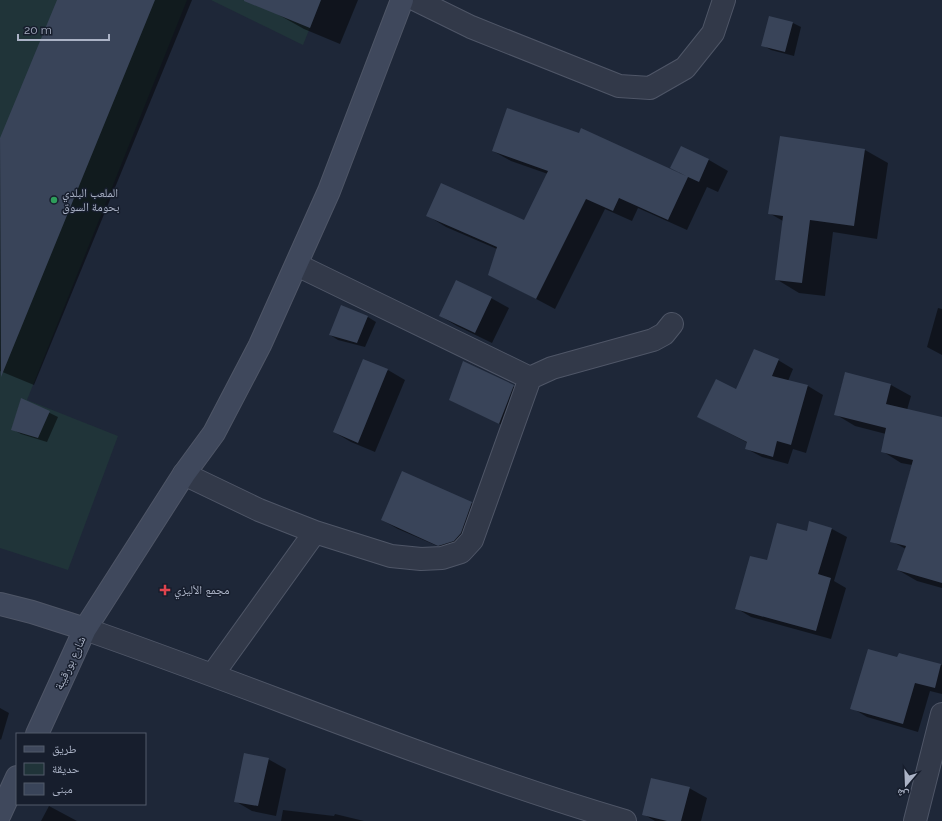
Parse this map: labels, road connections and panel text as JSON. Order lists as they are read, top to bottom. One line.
{"streets":{"street":["شارع بورقيبة"]},"places":{"other":["الملعب البلدي بحومة السوق"],"health":["مجمع الأليزي"]},"legend":["طريق","حديقة","مبنى"],"scale_bar":"20 m","north":"bottom"}
